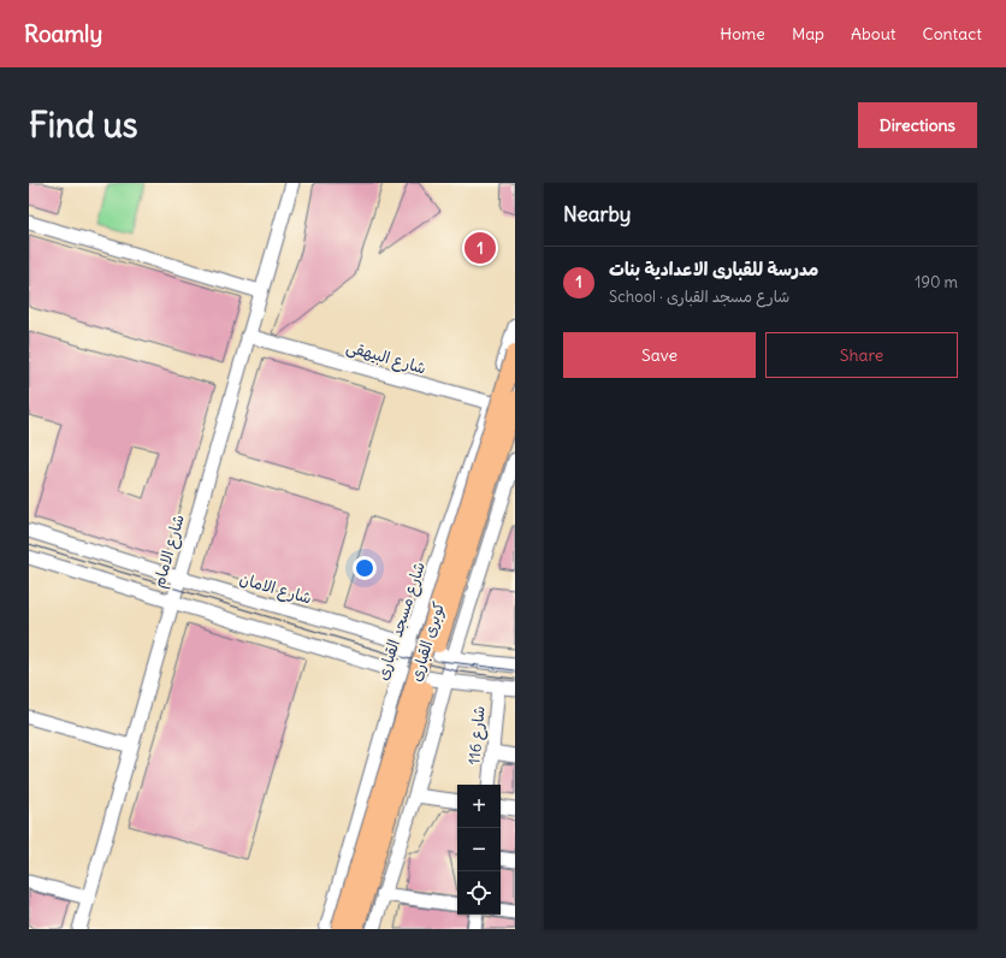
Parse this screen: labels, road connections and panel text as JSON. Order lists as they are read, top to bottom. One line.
{"streets":{"main road":["كوبرى القبارى"],"street":["شارع البيهقى","شارع الامام","شارع الامان","شارع مسجد القبارى","شارع 116"]},"crossings":[["شارع البيهقى","شارع الامام"],["شارع البيهقى","شارع مسجد القبارى"],["شارع الامام","شارع الامان"],["شارع الامان","شارع مسجد القبارى"]],"page":{"header":"Roamly","nav":["Home","Map","About","Contact"],"buttons":["Directions",["Save","Share"]],"title":"Find us","heading":"Nearby","pins":"1","list":[{"mark":"1","name":"مدرسة للقبارى الاعدادية بنات","note":"School · شارع مسجد القبارى","value":"190 m"}],"map_buttons":["+","−"]}}
